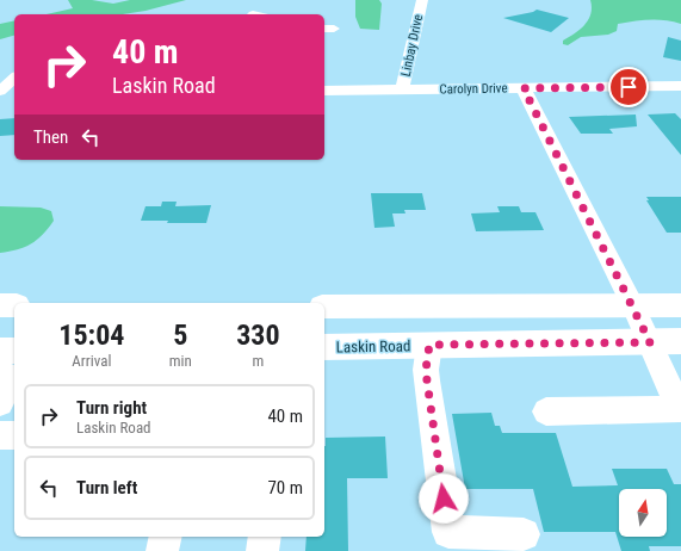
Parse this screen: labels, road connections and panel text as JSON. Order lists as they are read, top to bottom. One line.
{"streets":{"main road":["Laskin Road"],"street":["Linbay Drive","Carolyn Drive"]},"crossings":[["Linbay Drive","Carolyn Drive"]],"north":"top","page":{"turn":["40 m","Laskin Road"],"then":"Then","eta":["15:04","Arrival","5","min","330","m"],"list":[{"name":"Turn right","note":"Laskin Road","value":"40 m"},{"name":"Turn left","value":"70 m"}]}}
